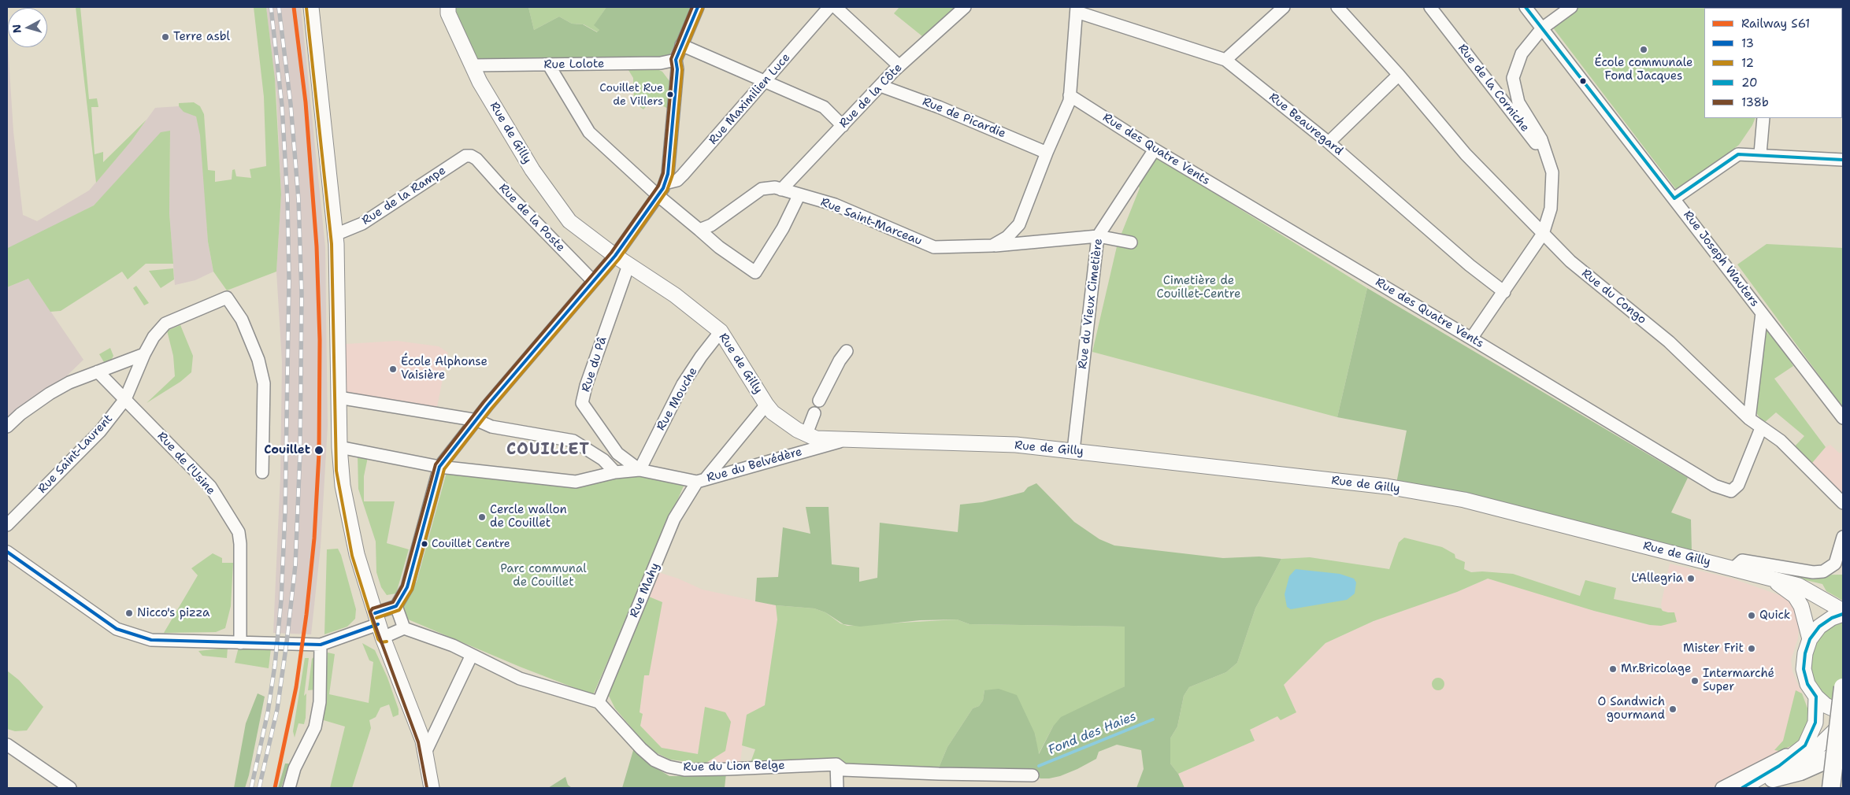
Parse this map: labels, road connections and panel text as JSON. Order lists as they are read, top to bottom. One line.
{"streets":{"main road":["Rue de Gilly"],"street":["Rue Lolote","Rue de la Corniche","Rue de la Côte","Rue Maximilien Luce","Rue de Picardie","Rue Beauregard","Rue des Quatre Vents","Rue de la Rampe","Rue de la Poste","Rue Saint-Marceau","Rue Joseph Wauters","Rue du Congo","Rue du Vieux Cimetière","Rue du Pâ","Rue Mouche","Rue Saint-Laurent","Rue de l'Usine","Rue du Belvédère","Rue Mahy","Rue du Lion Belge"]},"crossings":[["Rue Lolote","Rue de Gilly"],["Rue de la Côte","Rue de Picardie"],["Rue de la Côte","Rue Saint-Marceau"],["Rue de Gilly","Rue du Vieux Cimetière"],["Rue de Gilly","Rue du Pâ"],["Rue de Gilly","Rue Mouche"],["Rue de Gilly","Rue du Belvédère"],["Rue de Gilly","Rue Mahy"],["Rue des Quatre Vents","Rue du Congo"],["Rue des Quatre Vents","Rue du Vieux Cimetière"],["Rue de la Rampe","Rue de la Poste"],["Rue Saint-Marceau","Rue du Vieux Cimetière"],["Rue du Pâ","Rue Mouche"],["Rue du Pâ","Rue du Belvédère"],["Rue Mouche","Rue du Belvédère"],["Rue Saint-Laurent","Rue de l'Usine"],["Rue du Belvédère","Rue Mahy"],["Rue Mahy","Rue du Lion Belge"]],"districts":["COUILLET"],"water":["Fond des Haies"],"parks":["Cimetière de Couillet-Centre","Parc communal de Couillet"],"places":["Terre asbl","École communale Fond Jacques","Couillet Rue de Villers","École Alphonse Vaisière","Couillet","Cercle wallon de Couillet","Couillet Centre","L'Allegria","Nicco's pizza","Quick","Mister Frit","Mr.Bricolage","Intermarché Super","O Sandwich gourmand"],"lines":["rail line S61","transit line 13","transit line 20","transit line 138b","transit line 12"],"legend":["Railway S61","13","12","20","138b"],"north":"left"}
